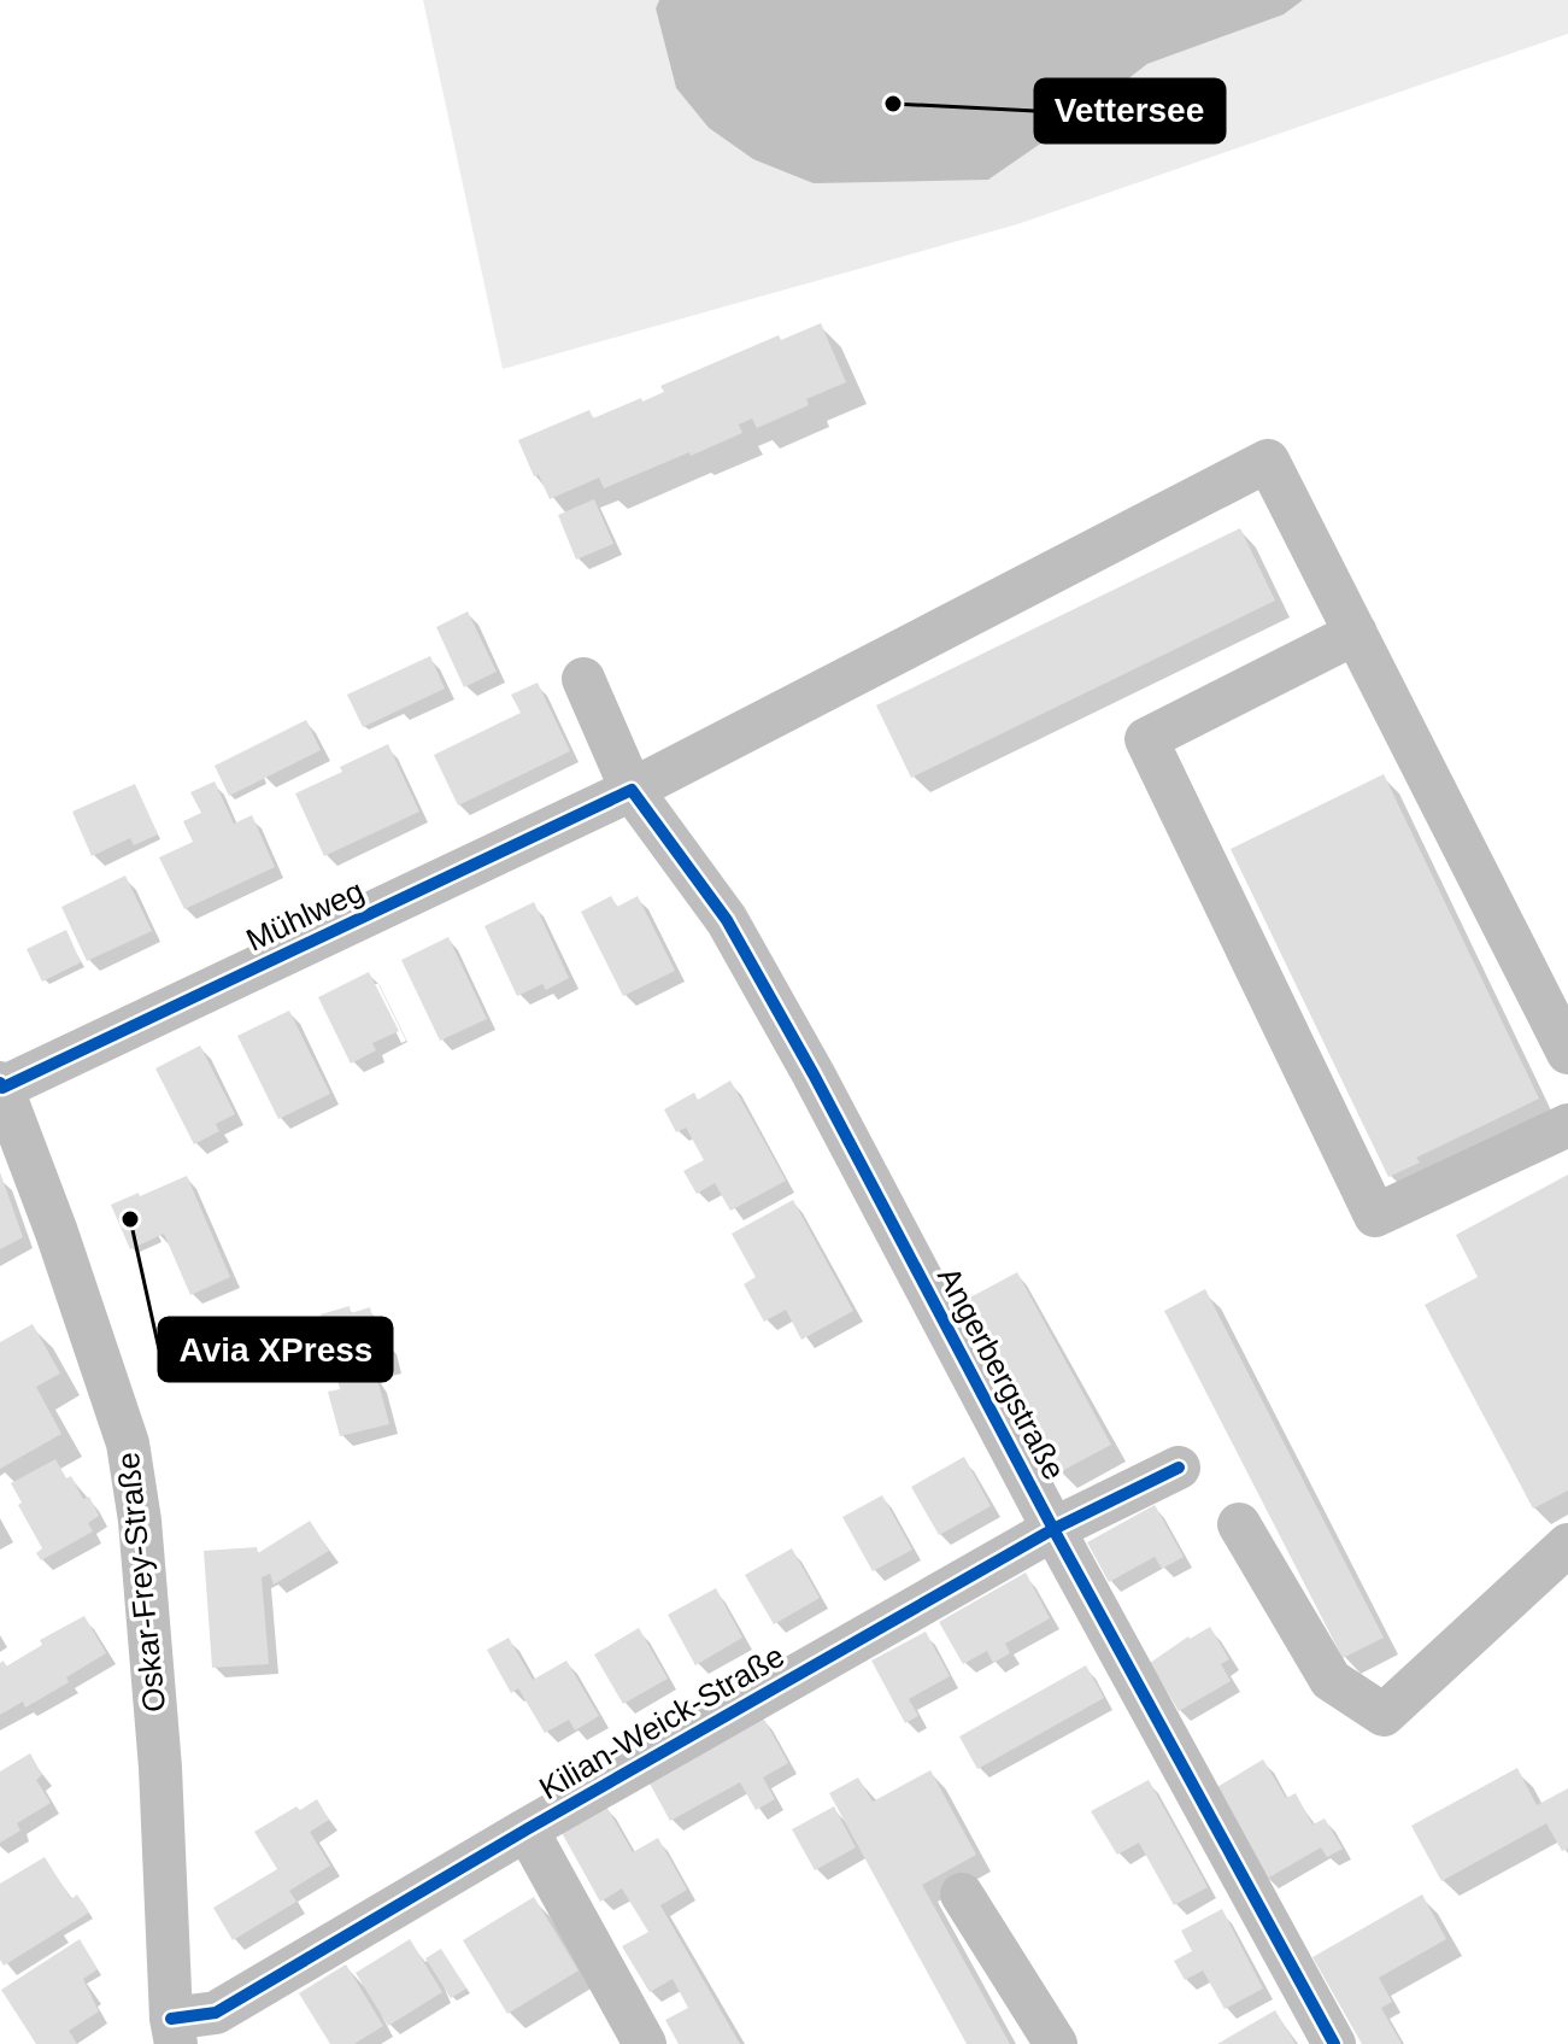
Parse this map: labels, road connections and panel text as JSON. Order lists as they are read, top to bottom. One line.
{"streets":{"street":["Mühlweg","Angerbergstraße","Oskar-Frey-Straße","Kilian-Weick-Straße"]},"crossings":[["Mühlweg","Angerbergstraße"],["Mühlweg","Oskar-Frey-Straße"],["Angerbergstraße","Kilian-Weick-Straße"],["Oskar-Frey-Straße","Kilian-Weick-Straße"]],"places":["Vettersee","Avia XPress"]}
